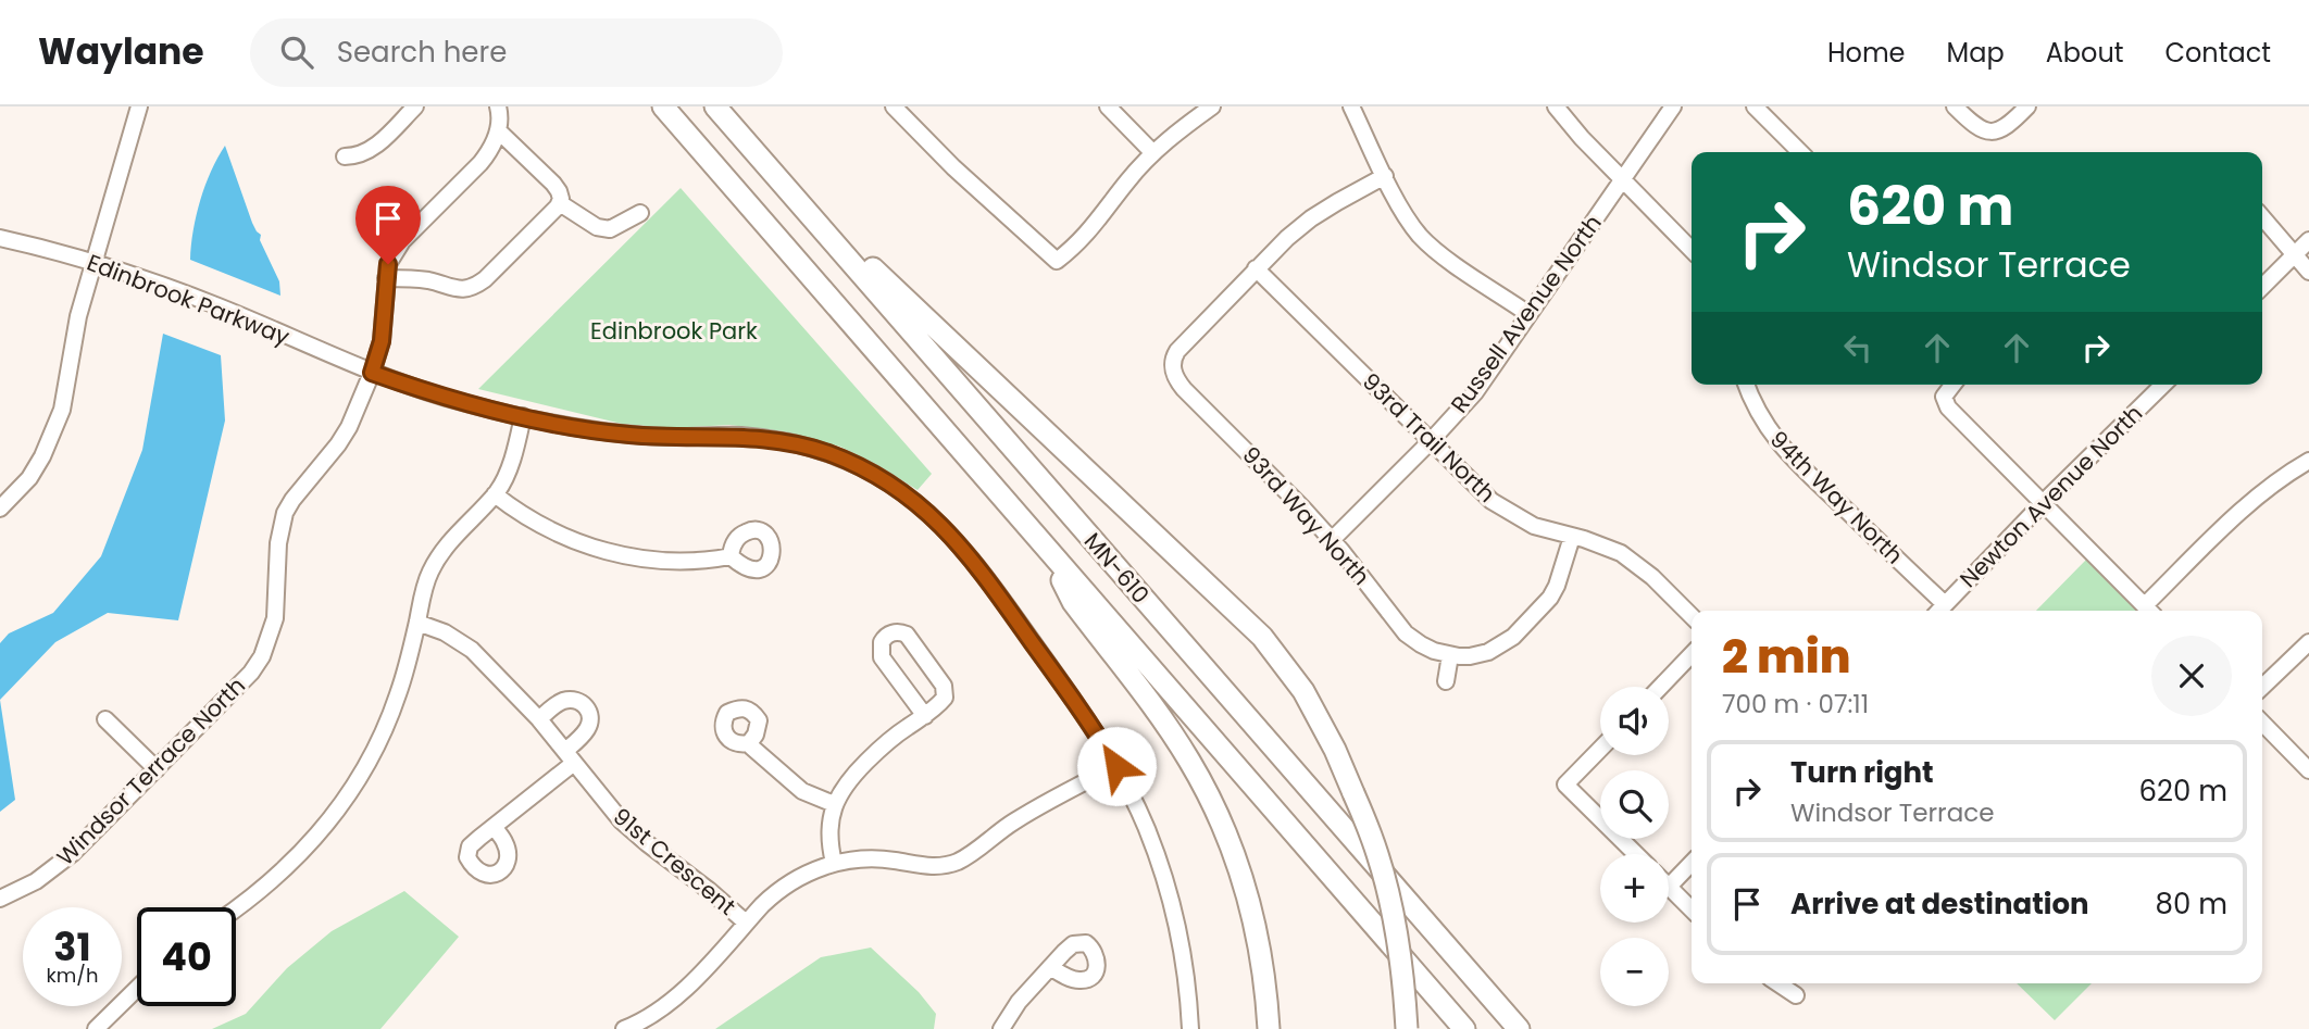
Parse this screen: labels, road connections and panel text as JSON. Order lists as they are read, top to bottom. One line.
{"streets":{"highway":["MN-610"],"street":["Edinbrook Parkway","Russell Avenue North","93rd Trail North","Newton Avenue North","94th Way North","93rd Way North","Windsor Terrace North","91st Crescent"]},"crossings":[["Edinbrook Parkway","Windsor Terrace North"],["Russell Avenue North","93rd Trail North"],["Russell Avenue North","93rd Way North"],["93rd Trail North","93rd Way North"],["Newton Avenue North","94th Way North"]],"parks":["Edinbrook Park"],"page":{"header":"Waylane","search":"Search here","nav":["Home","Map","About","Contact"],"turn":["620 m","Windsor Terrace"],"heading":["2 min","700 m · 07:11"],"map_buttons":["+","−"],"list":[{"name":"Turn right","note":"Windsor Terrace","value":"620 m"},{"name":"Arrive at destination","value":"80 m"}],"speed":"31 km/h","limit":"40"}}
